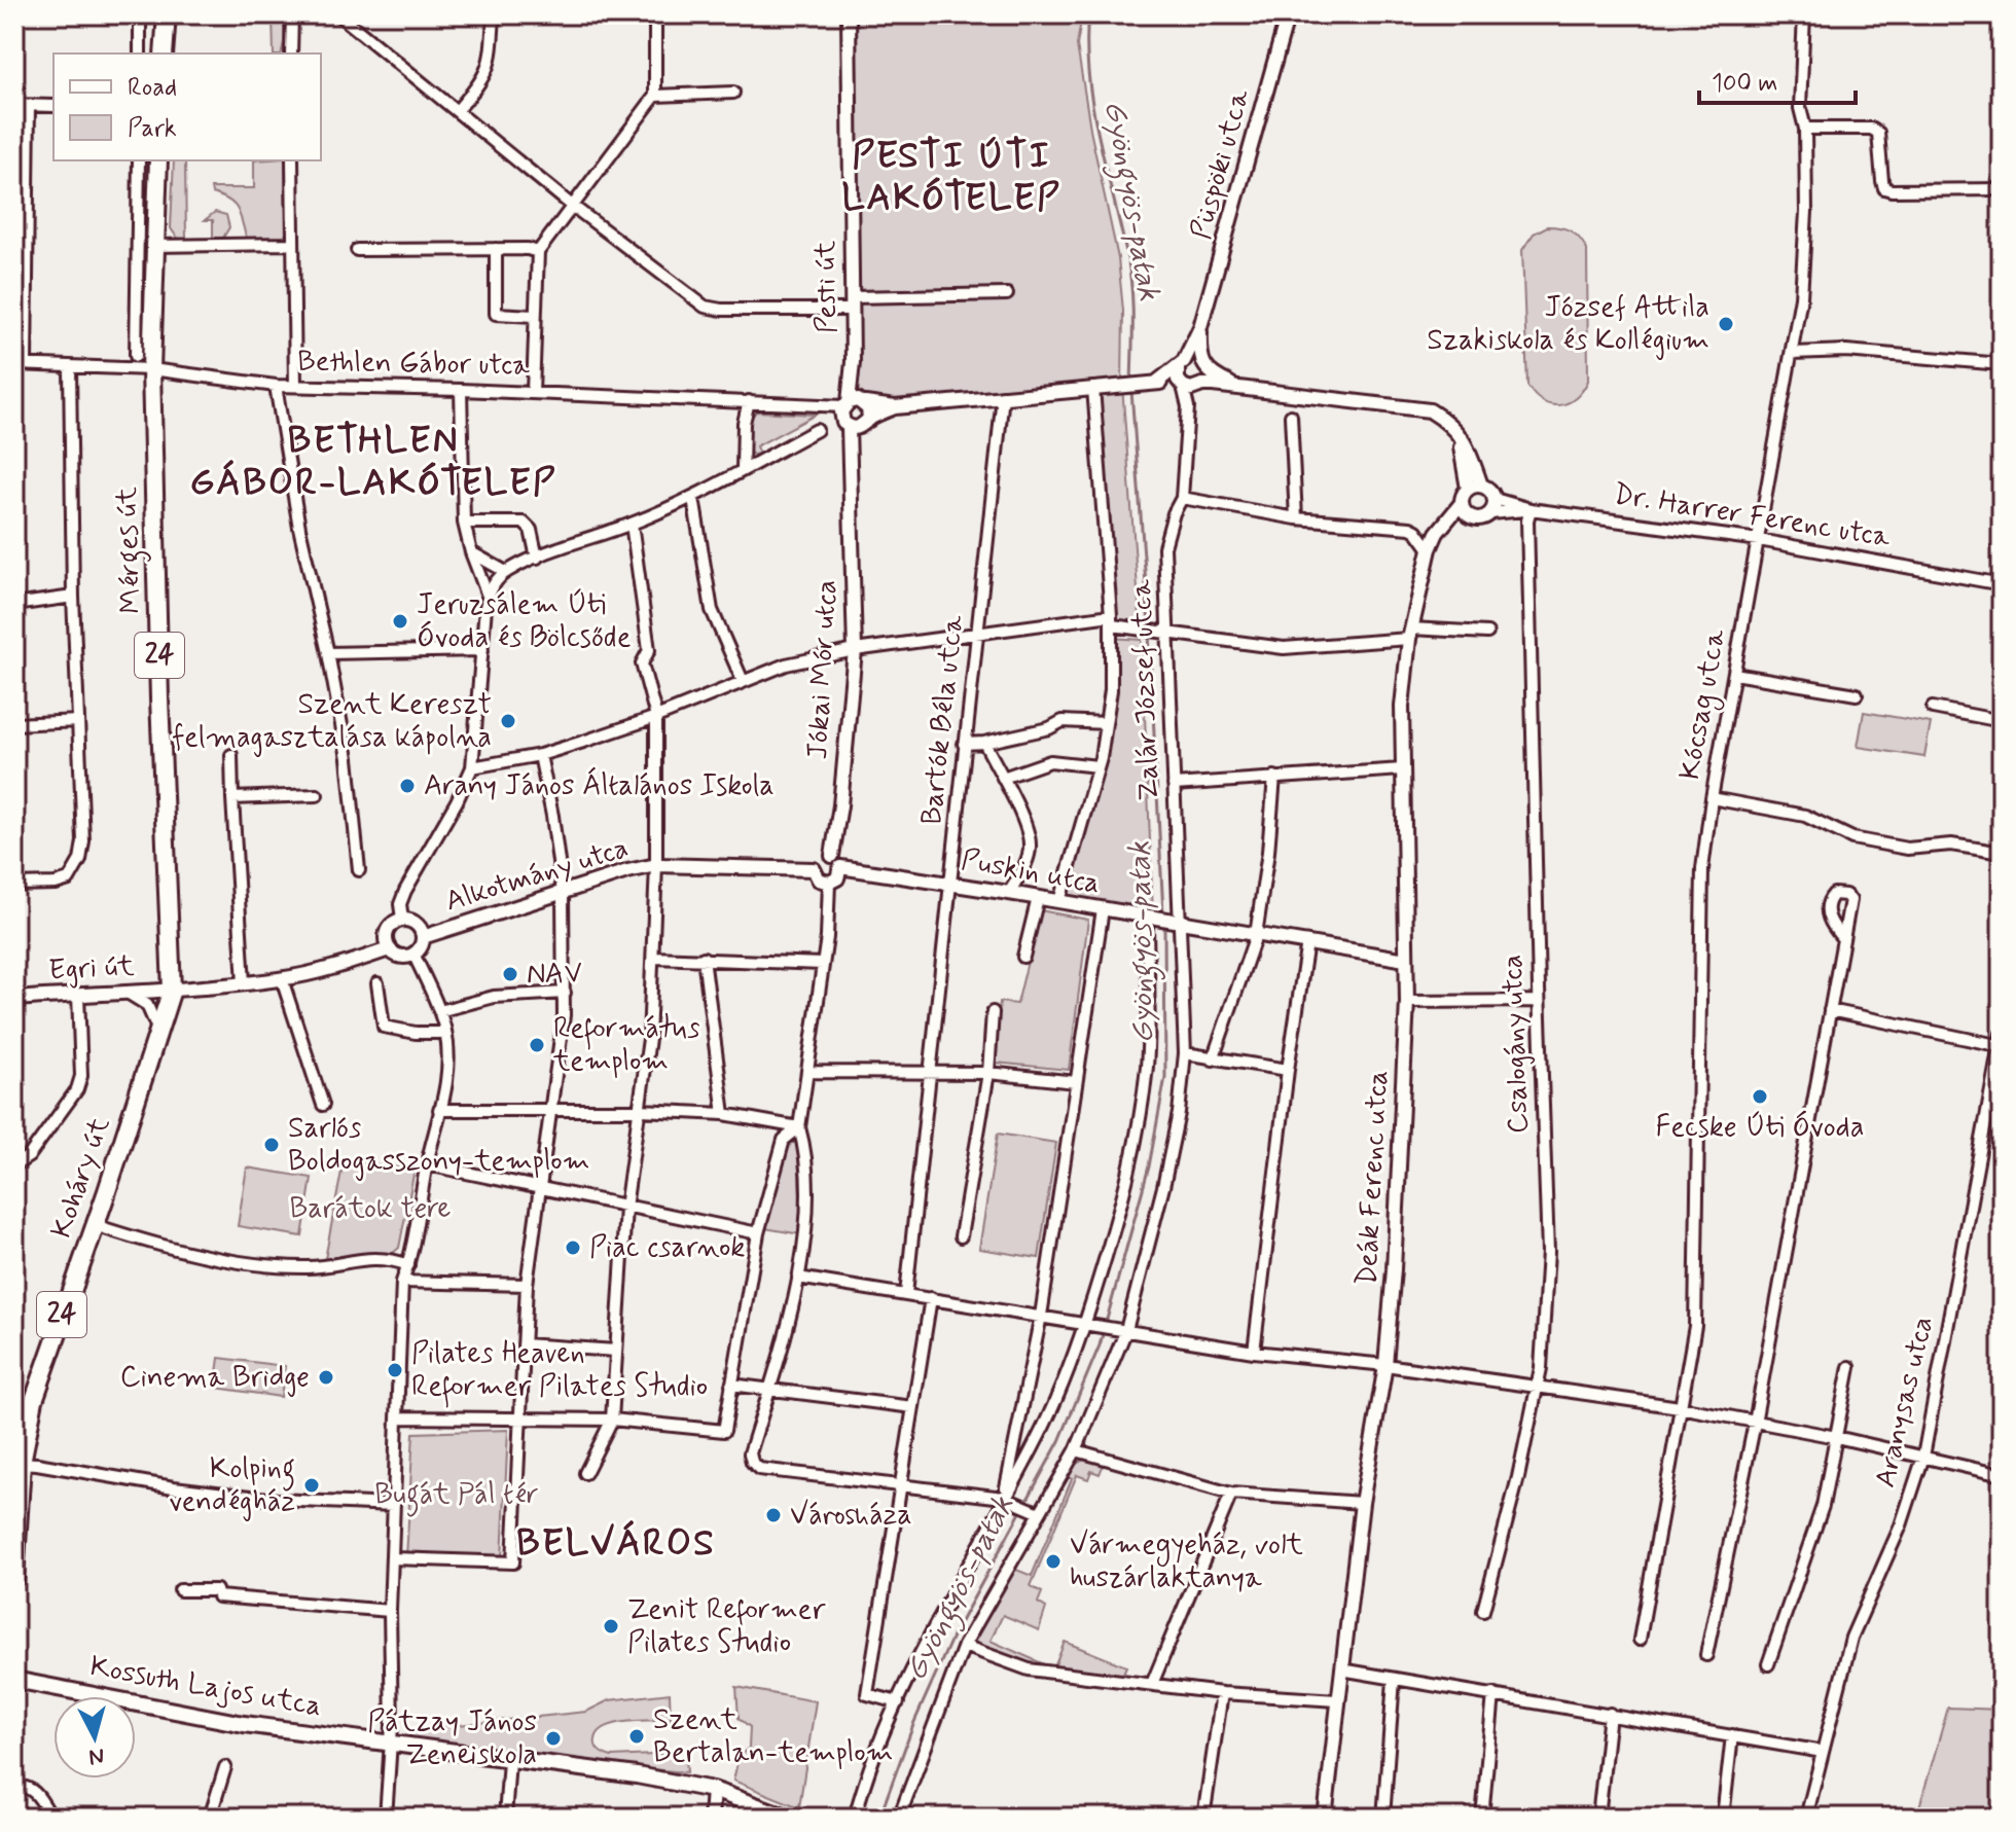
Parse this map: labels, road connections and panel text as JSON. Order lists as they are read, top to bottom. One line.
{"streets":{"main road":["Mérges út","24","Koháry út","Kossuth Lajos utca"],"street":["Püspöki utca","Pesti út","Bethlen Gábor utca","Dr. Harrer Ferenc utca","Jókai Mór utca","Zalár József utca","Kócsag utca","Bartók Béla utca","Puskin utca","Alkotmány utca","Egri út","Csalogány utca","Deák Ferenc utca","Aranysas utca"]},"crossings":[["Pesti út","Bethlen Gábor utca"],["Pesti út","Jókai Mór utca"],["Bethlen Gábor utca","Mérges út"],["Bethlen Gábor utca","Jókai Mór utca"],["Dr. Harrer Ferenc utca","Kócsag utca"],["Dr. Harrer Ferenc utca","Csalogány utca"],["Mérges út","Egri út"],["Mérges út","Koháry út"],["Jókai Mór utca","Puskin utca"],["Jókai Mór utca","Alkotmány utca"],["Zalár József utca","Puskin utca"],["Bartók Béla utca","Puskin utca"],["Puskin utca","Alkotmány utca"],["Puskin utca","Deák Ferenc utca"],["Egri út","Koháry út"]],"districts":["PESTI ÚTI LAKÓTELEP","BETHLEN GÁBOR-LAKÓTELEP","BELVÁROS"],"water":["Gyöngyös-patak"],"parks":["Barátok tere","Bugát Pál tér"],"places":["József Attila Szakiskola és Kollégium","Jeruzsálem Úti Óvoda és Bölcsőde","Szent Kereszt felmagasztalása kápolna","Arany János Általános Iskola","NAV","Református templom","Fecske Úti Óvoda","Sarlós Boldogasszony-templom","Piac csarnok","Pilates Heaven Reformer Pilates Studio","Cinema Bridge","Kolping vendégház","Városháza","Vármegyeház, volt huszárlaktanya","Zenit Reformer Pilates Studio","Szent Bertalan-templom","Pátzay János Zeneiskola"],"legend":["Road","Park"],"scale_bar":"100 m","north":"bottom"}
